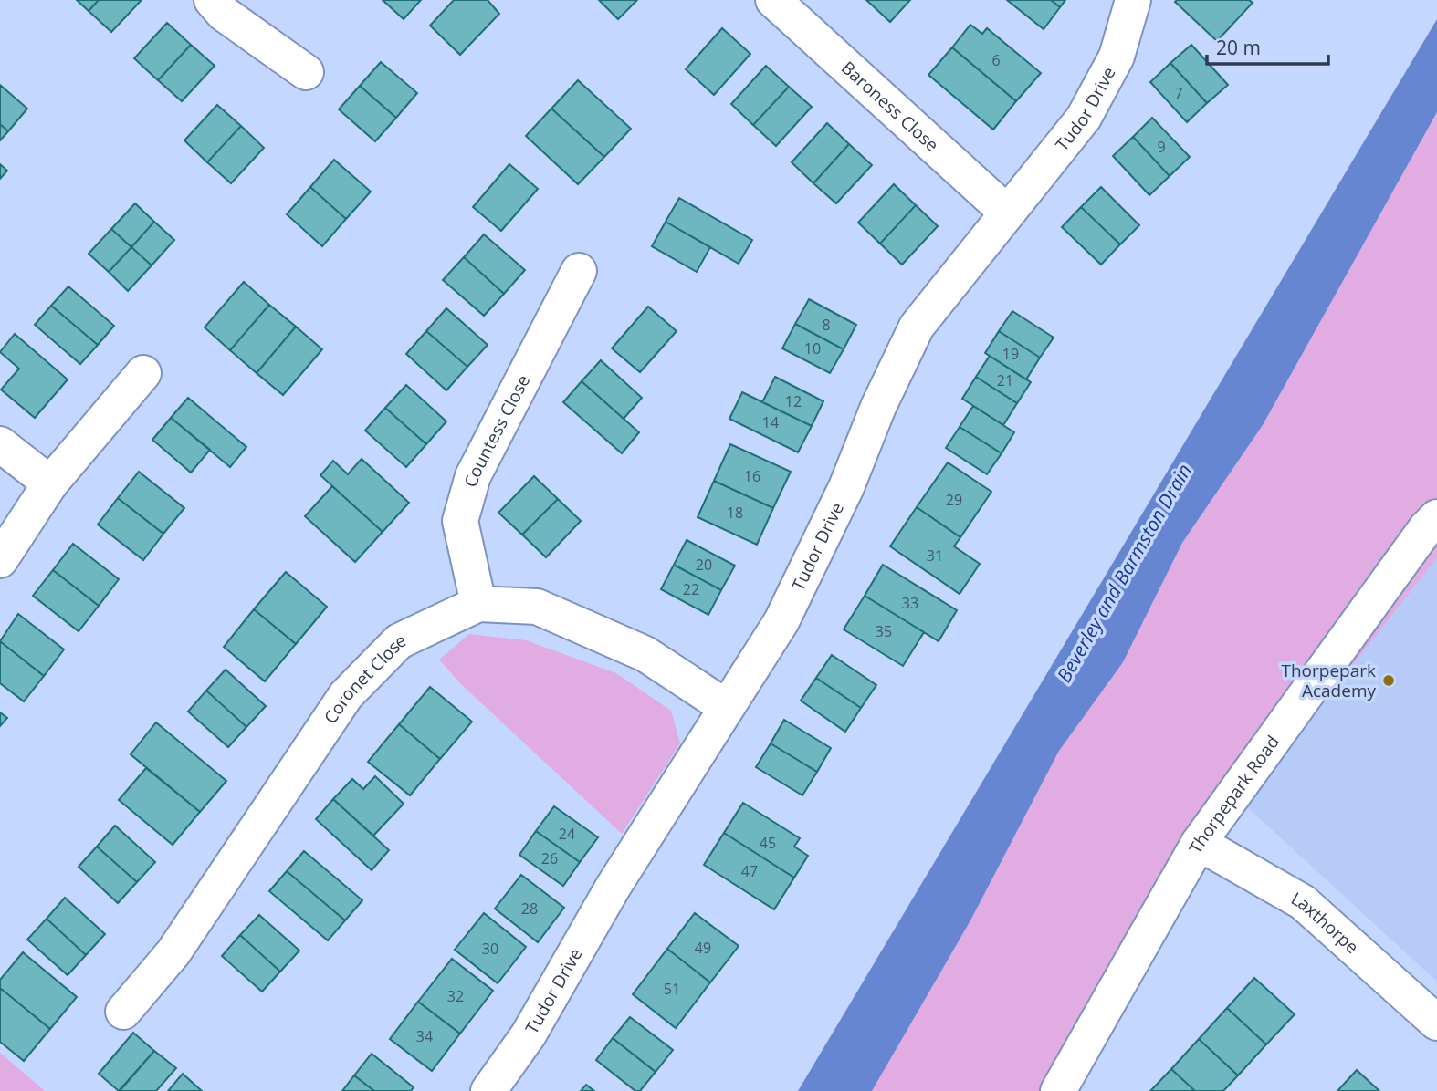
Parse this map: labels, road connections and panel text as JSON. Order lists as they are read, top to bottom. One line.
{"streets":{"street":["Baroness Close","Tudor Drive","Countess Close","Coronet Close","Thorpepark Road","Laxthorpe"]},"crossings":[["Baroness Close","Tudor Drive"],["Tudor Drive","Coronet Close"],["Countess Close","Coronet Close"],["Thorpepark Road","Laxthorpe"]],"water":["Beverley and Barmston Drain"],"places":["Thorpepark Academy"],"house_numbers":["6","7","9","8","10","19","21","12","14","16","29","18","31","20","22","33","35","24","45","26","47","28","49","30","51","32","34"],"scale_bar":"20 m"}
